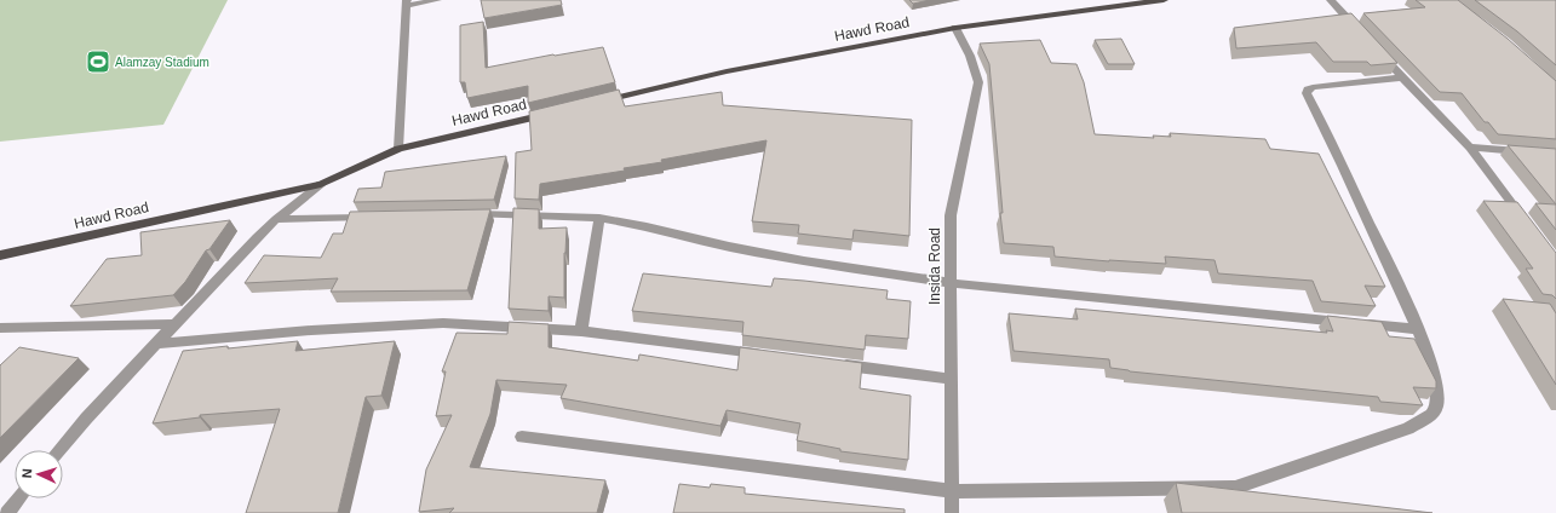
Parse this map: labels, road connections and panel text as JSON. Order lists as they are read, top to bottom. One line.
{"streets":{"main road":["Hawd Road"],"street":["Insida Road"]},"crossings":[["Hawd Road","Insida Road"]],"places":{"sports":["Alamzay Stadium"]},"north":"left"}
